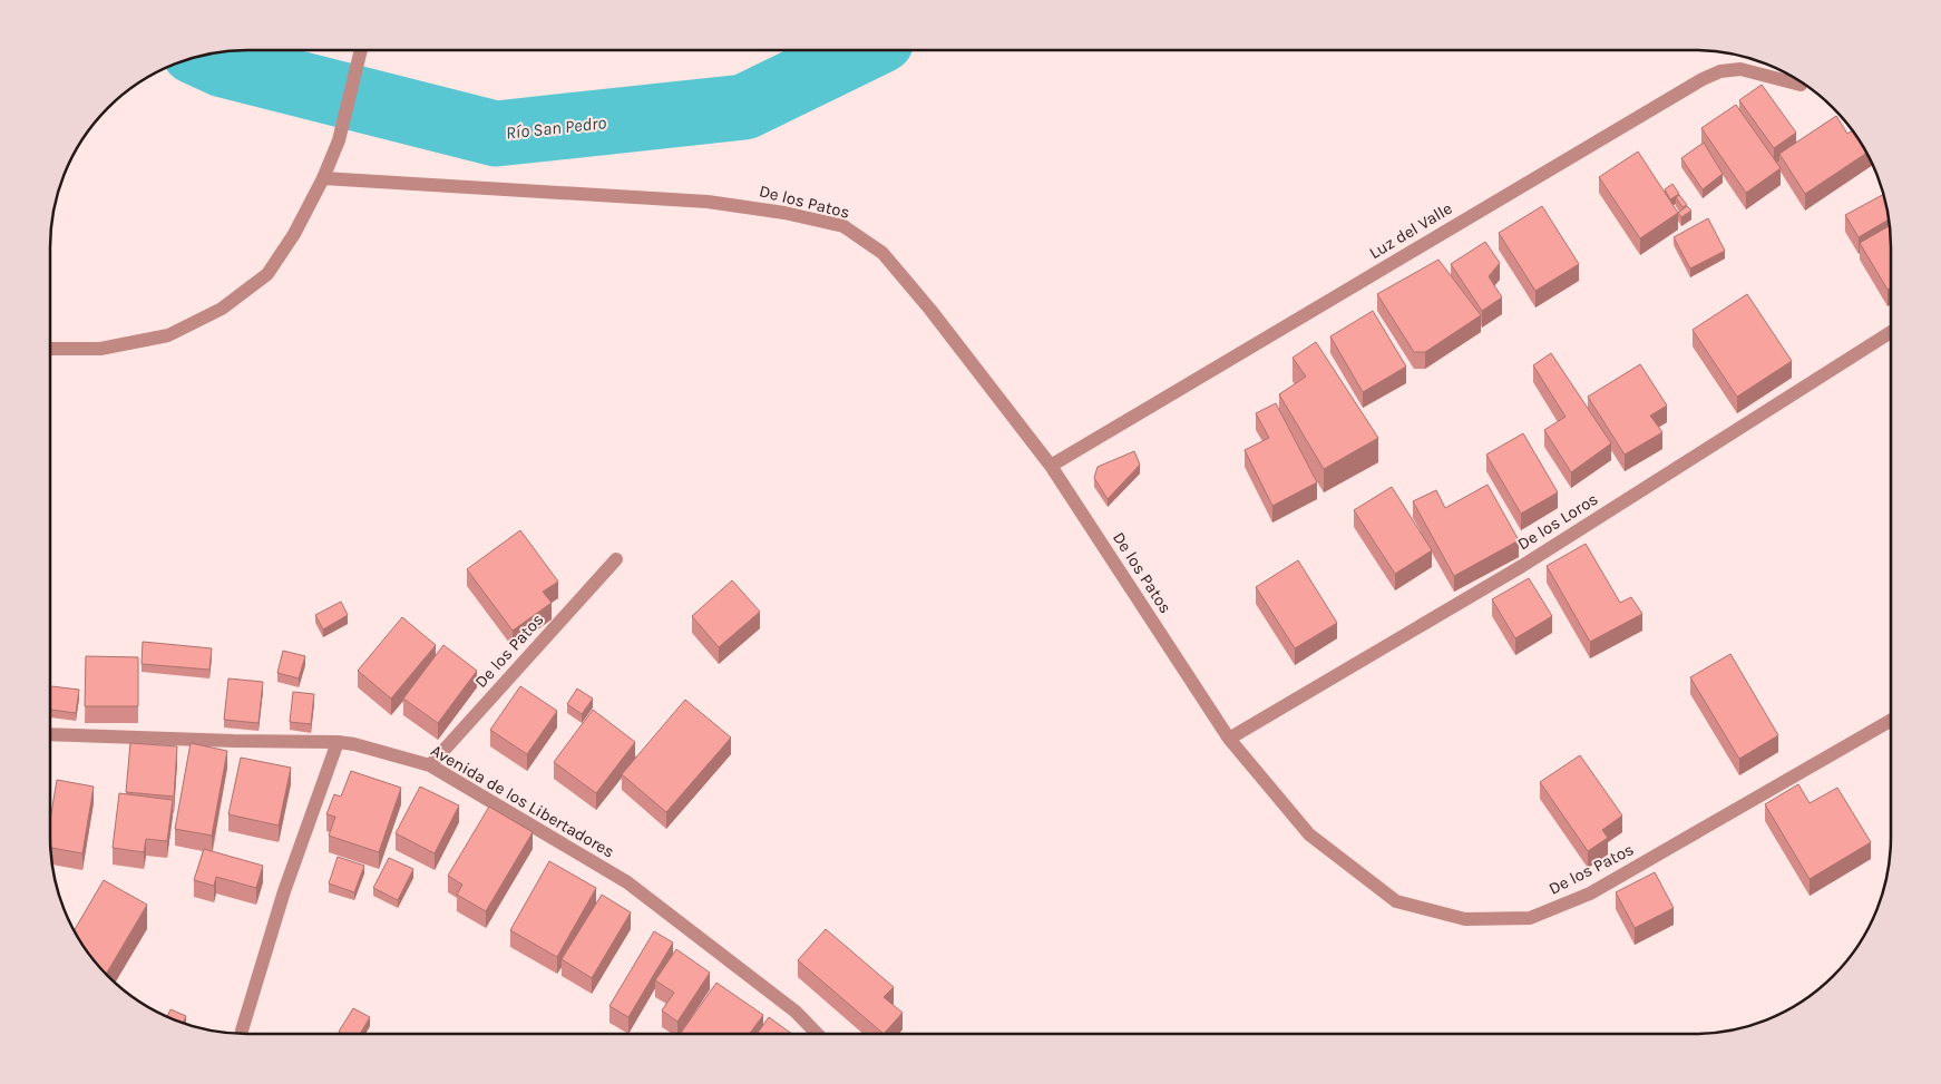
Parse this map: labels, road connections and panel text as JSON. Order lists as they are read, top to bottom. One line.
{"streets":{"street":["De los Patos","Luz del Valle","De los Loros","Avenida de los Libertadores"]},"crossings":[["De los Patos","Luz del Valle"],["De los Patos","De los Loros"],["De los Patos","Avenida de los Libertadores"]],"water":["Río San Pedro"]}
